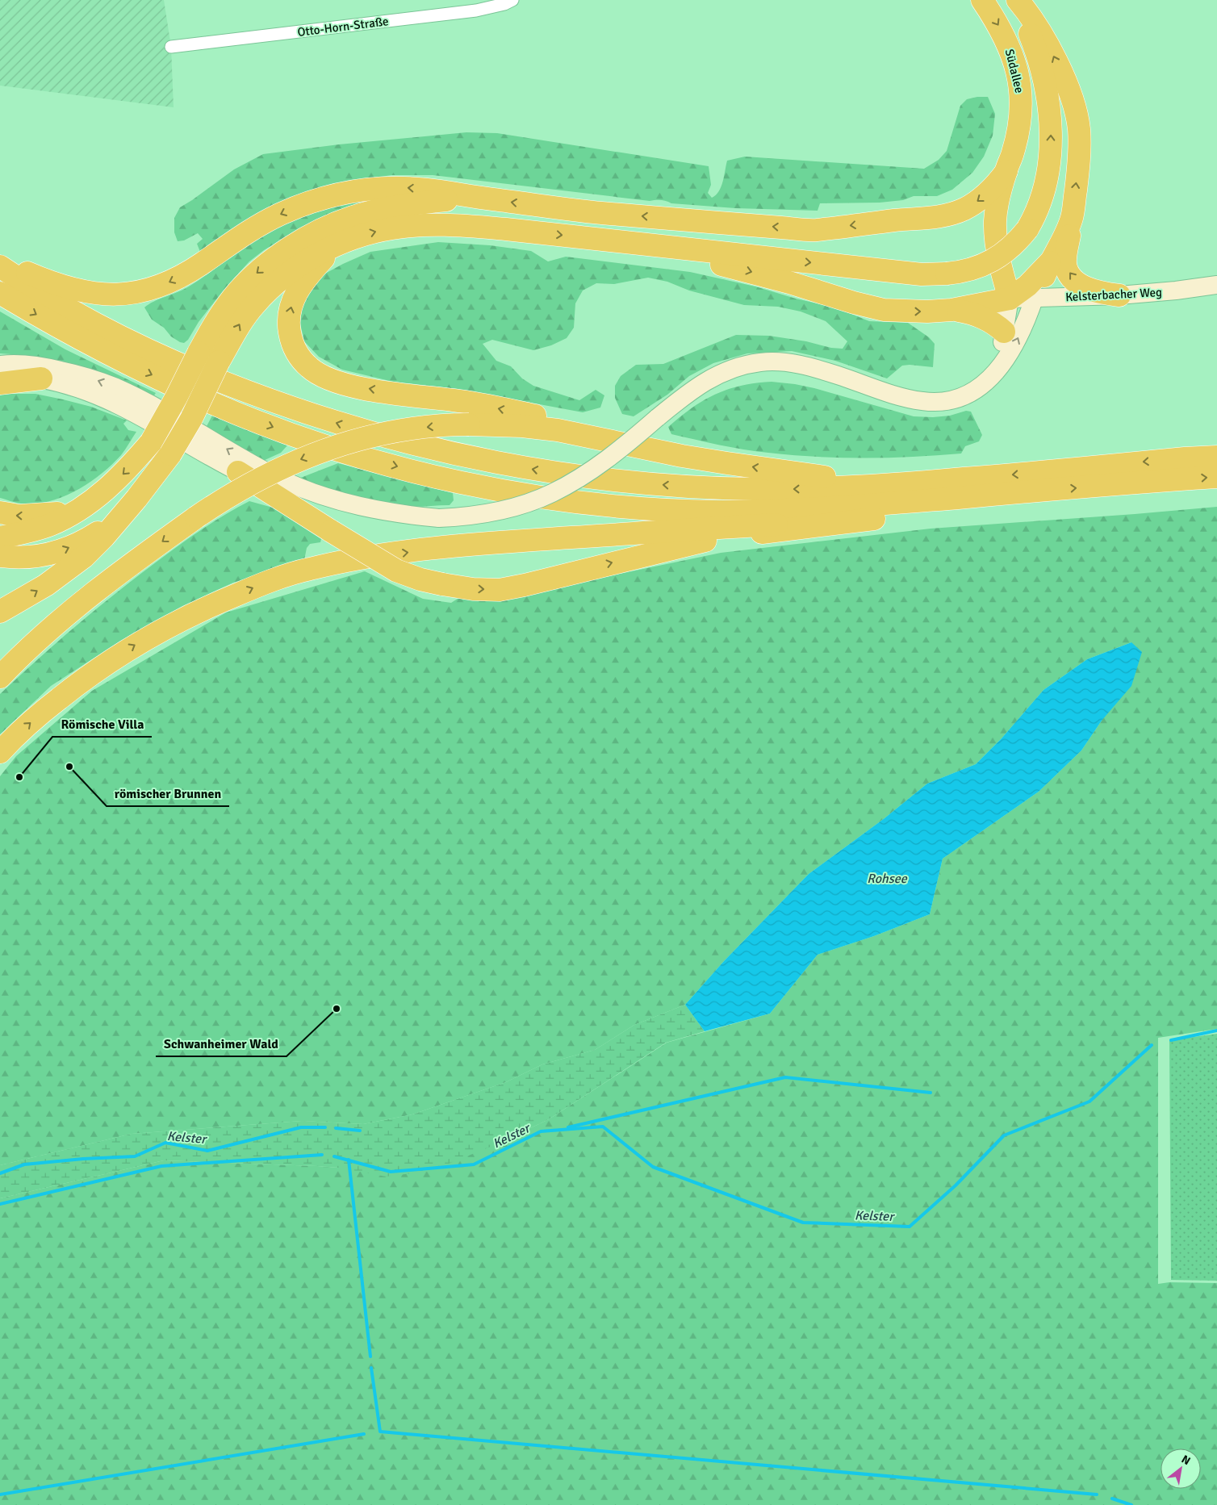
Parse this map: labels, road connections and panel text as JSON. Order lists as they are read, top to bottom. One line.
{"streets":{"highway":["Südallee"],"street":["Otto-Horn-Straße","Kelsterbacher Weg"]},"water":["Rohsee","Kelster"],"places":["römischer Brunnen","Römische Villa","Schwanheimer Wald"],"north":"top right"}
